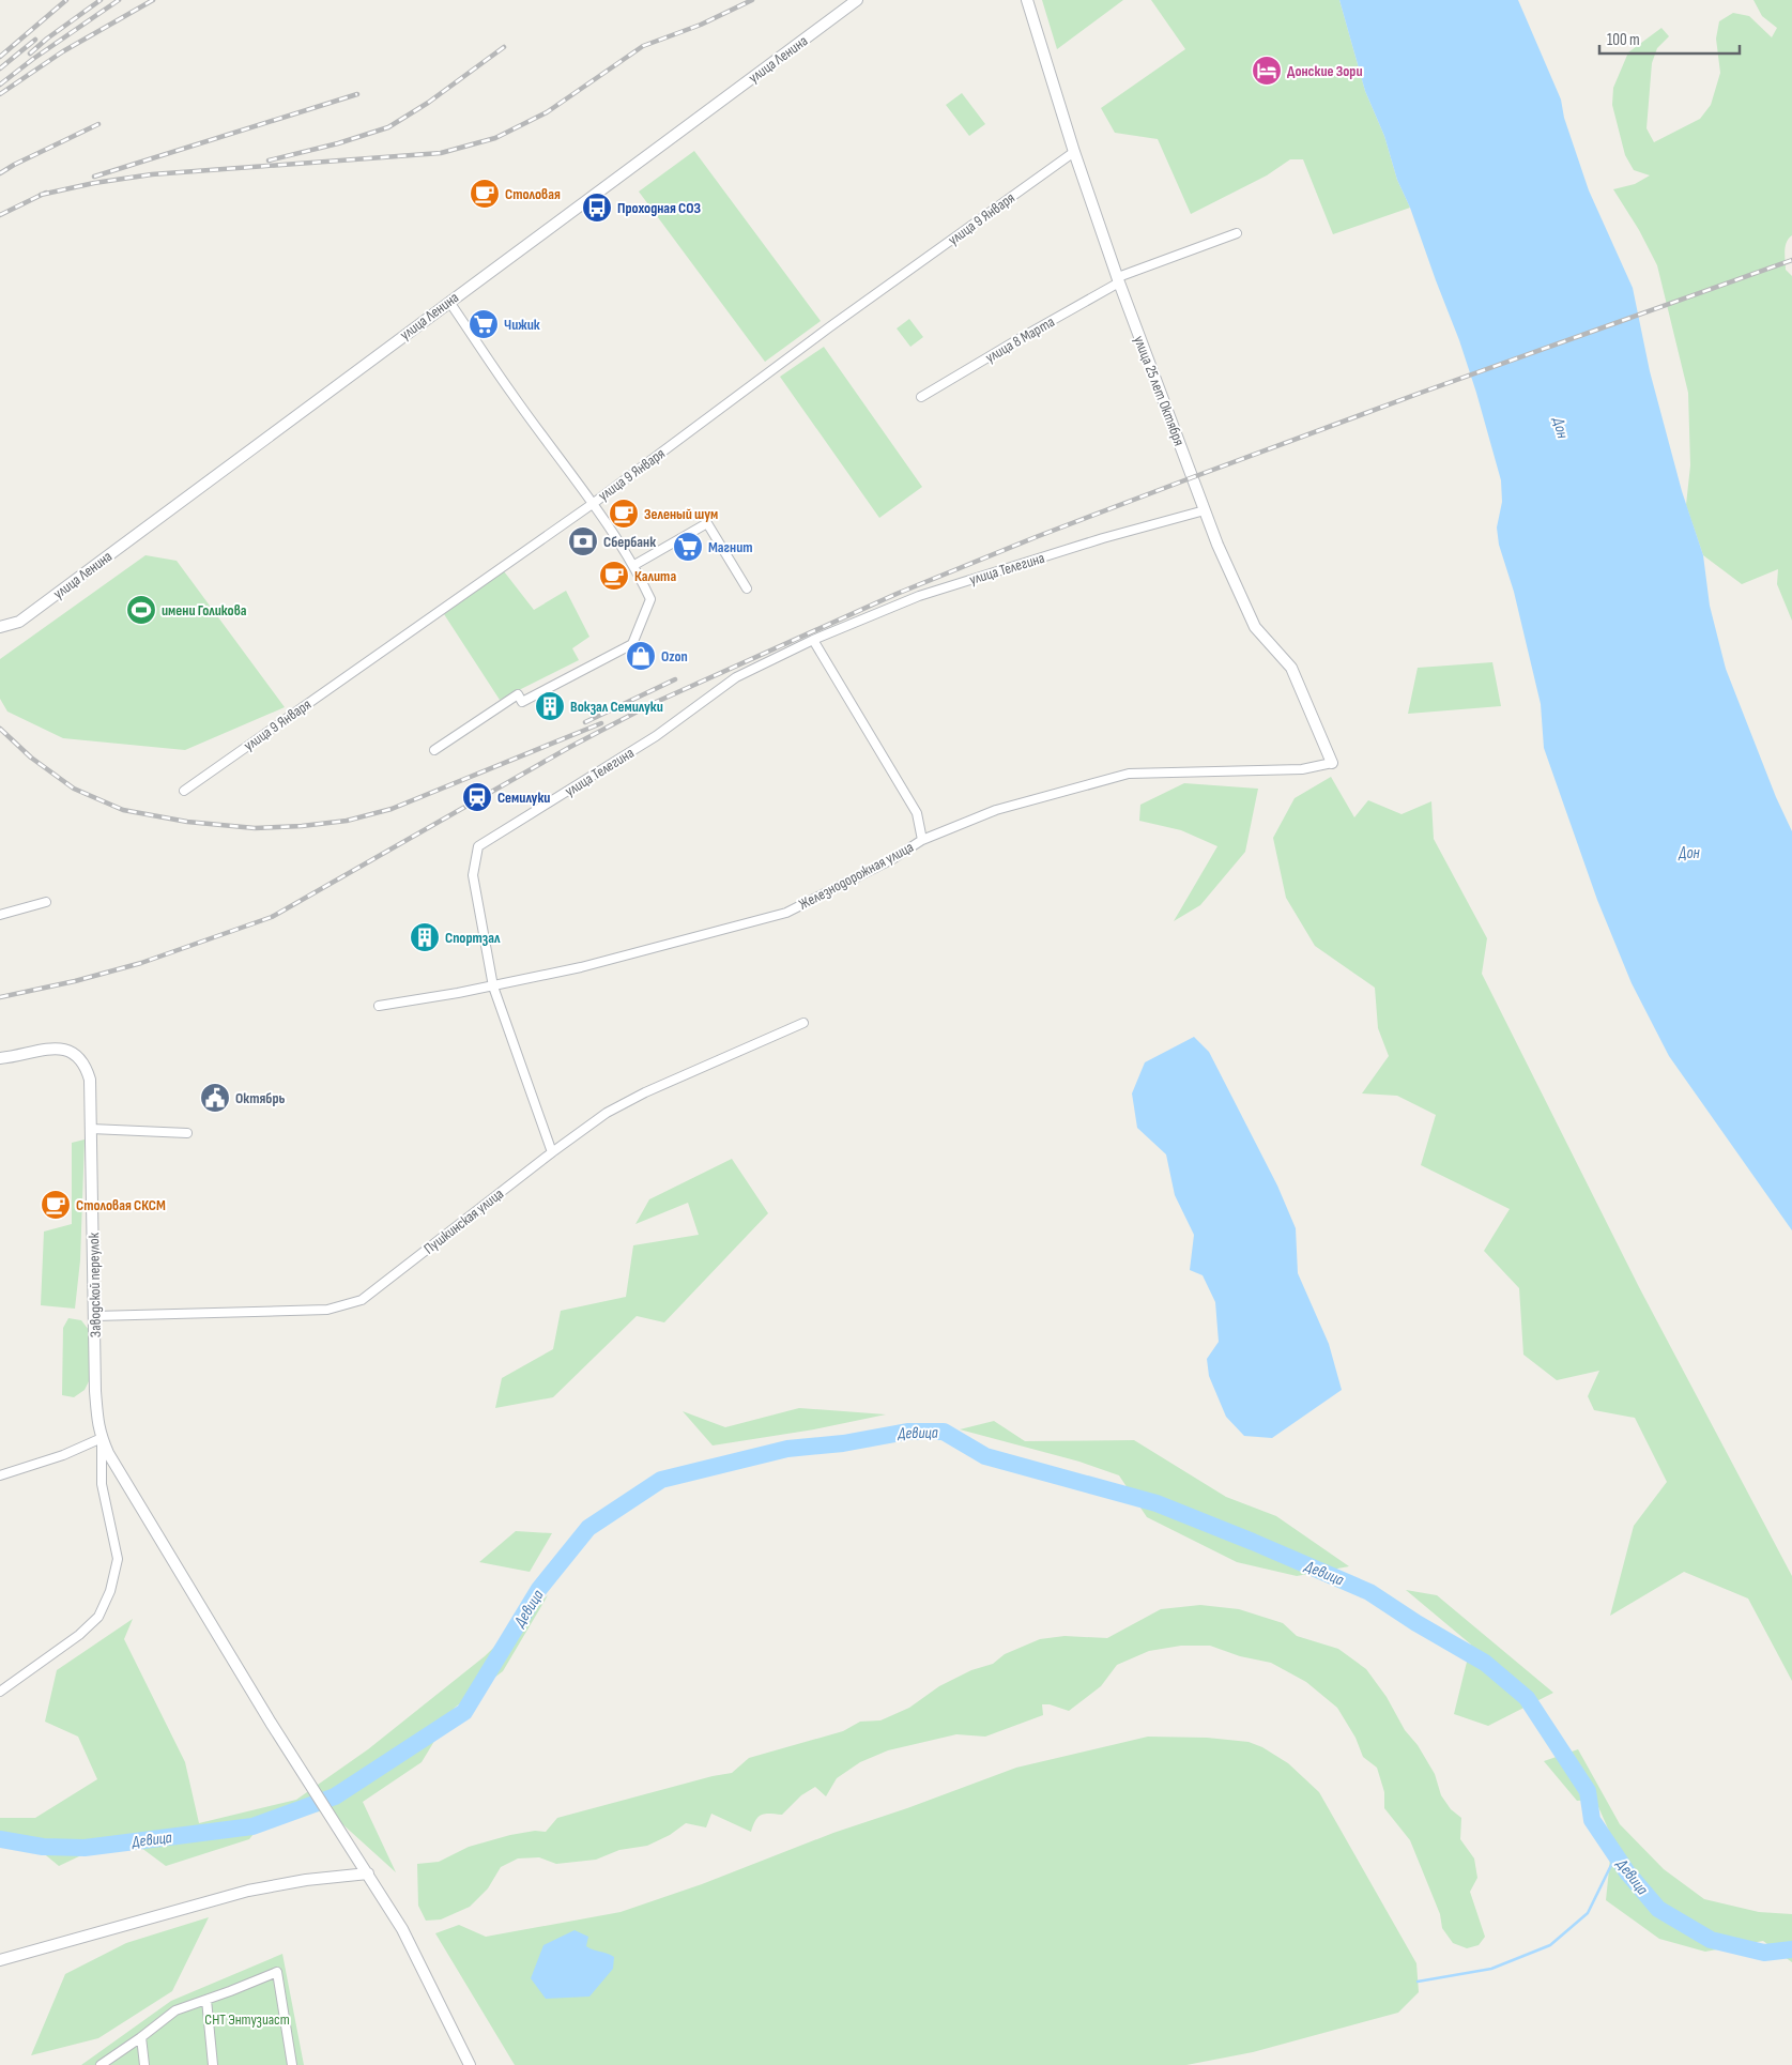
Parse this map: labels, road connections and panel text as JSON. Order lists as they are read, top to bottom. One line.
{"streets":{"street":["улица Ленина","улица 9 Января","улица 8 Марта","улица 25 лет Октября","улица Телегина","Железнодорожная улица","Пушкинская улица","Заводской переулок"]},"crossings":[["улица 9 Января","улица 25 лет Октября"],["улица 8 Марта","улица 25 лет Октября"],["улица 25 лет Октября","улица Телегина"],["улица 25 лет Октября","Железнодорожная улица"],["улица Телегина","Железнодорожная улица"],["улица Телегина","Пушкинская улица"],["Пушкинская улица","Заводской переулок"]],"water":["Дон","Девица"],"parks":["СНТ Энтузиаст"],"places":{"hotel":["Донские Зори"],"cafe":["Столовая","Зеленый шум","Калита","Столовая СКСМ"],"bus stop":["Проходная СОЗ"],"supermarket":["Чижик","Магнит"],"bank":["Сбербанк"],"sports":["имени Голикова"],"shop":["Ozon"],"building":["Вокзал Семилуки","Спортзал"],"station":["Семилуки"],"public building":["Октябрь"]},"scale_bar":"100 m"}
